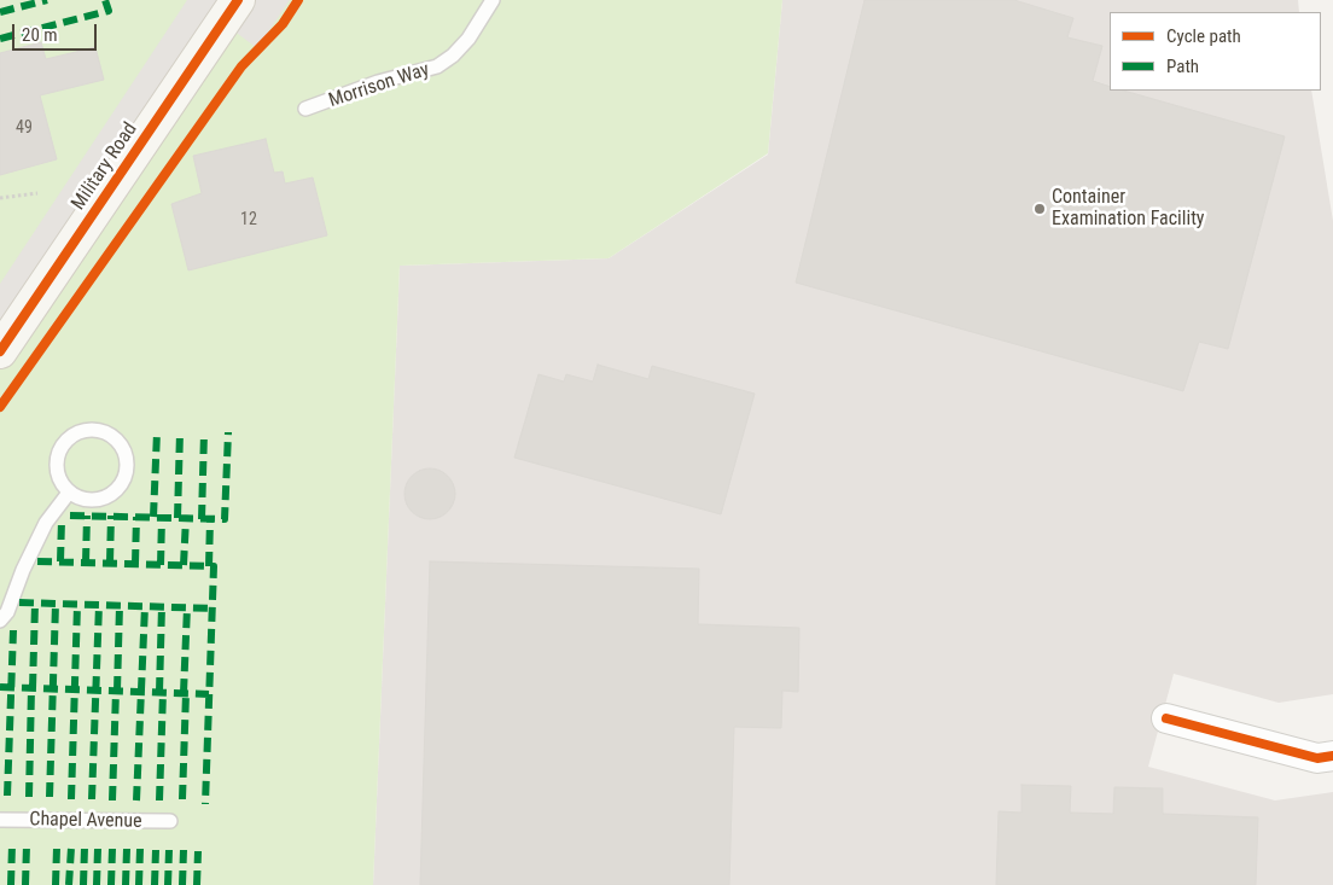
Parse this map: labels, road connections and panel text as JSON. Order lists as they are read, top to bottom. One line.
{"streets":{"street":["Military Road"],"lane":["Morrison Way","Chapel Avenue"]},"places":["Container Examination Facility"],"house_numbers":["49","12"],"legend":["Cycle path","Path"],"scale_bar":"20 m"}
